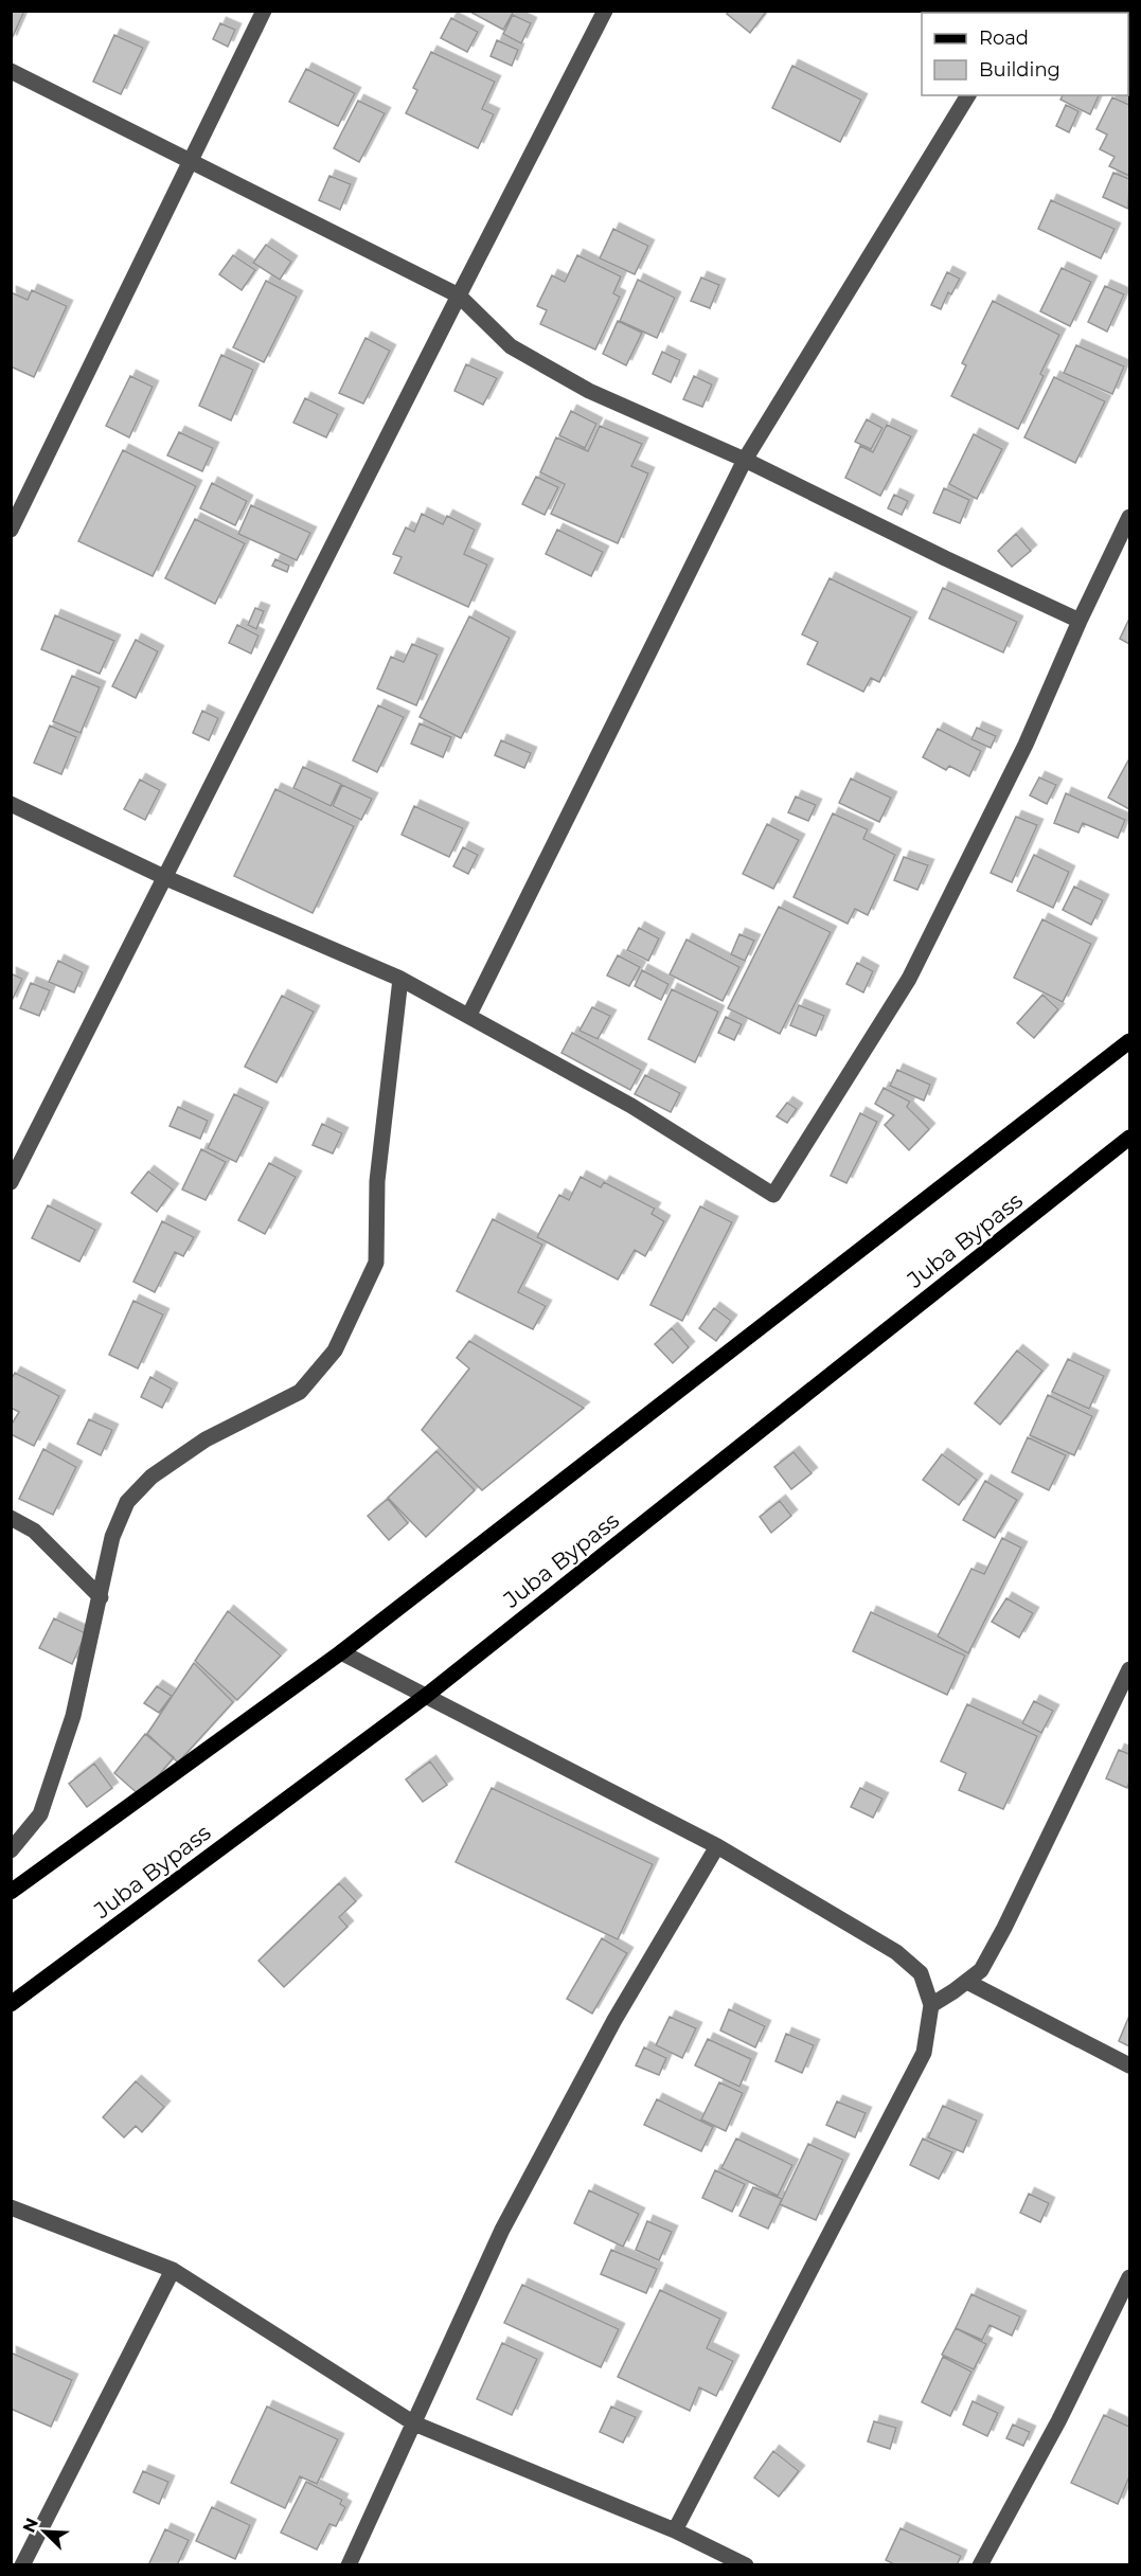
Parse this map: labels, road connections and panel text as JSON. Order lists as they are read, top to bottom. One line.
{"streets":{"main road":["Juba Bypass"]},"legend":["Road","Building"],"north":"top left"}
